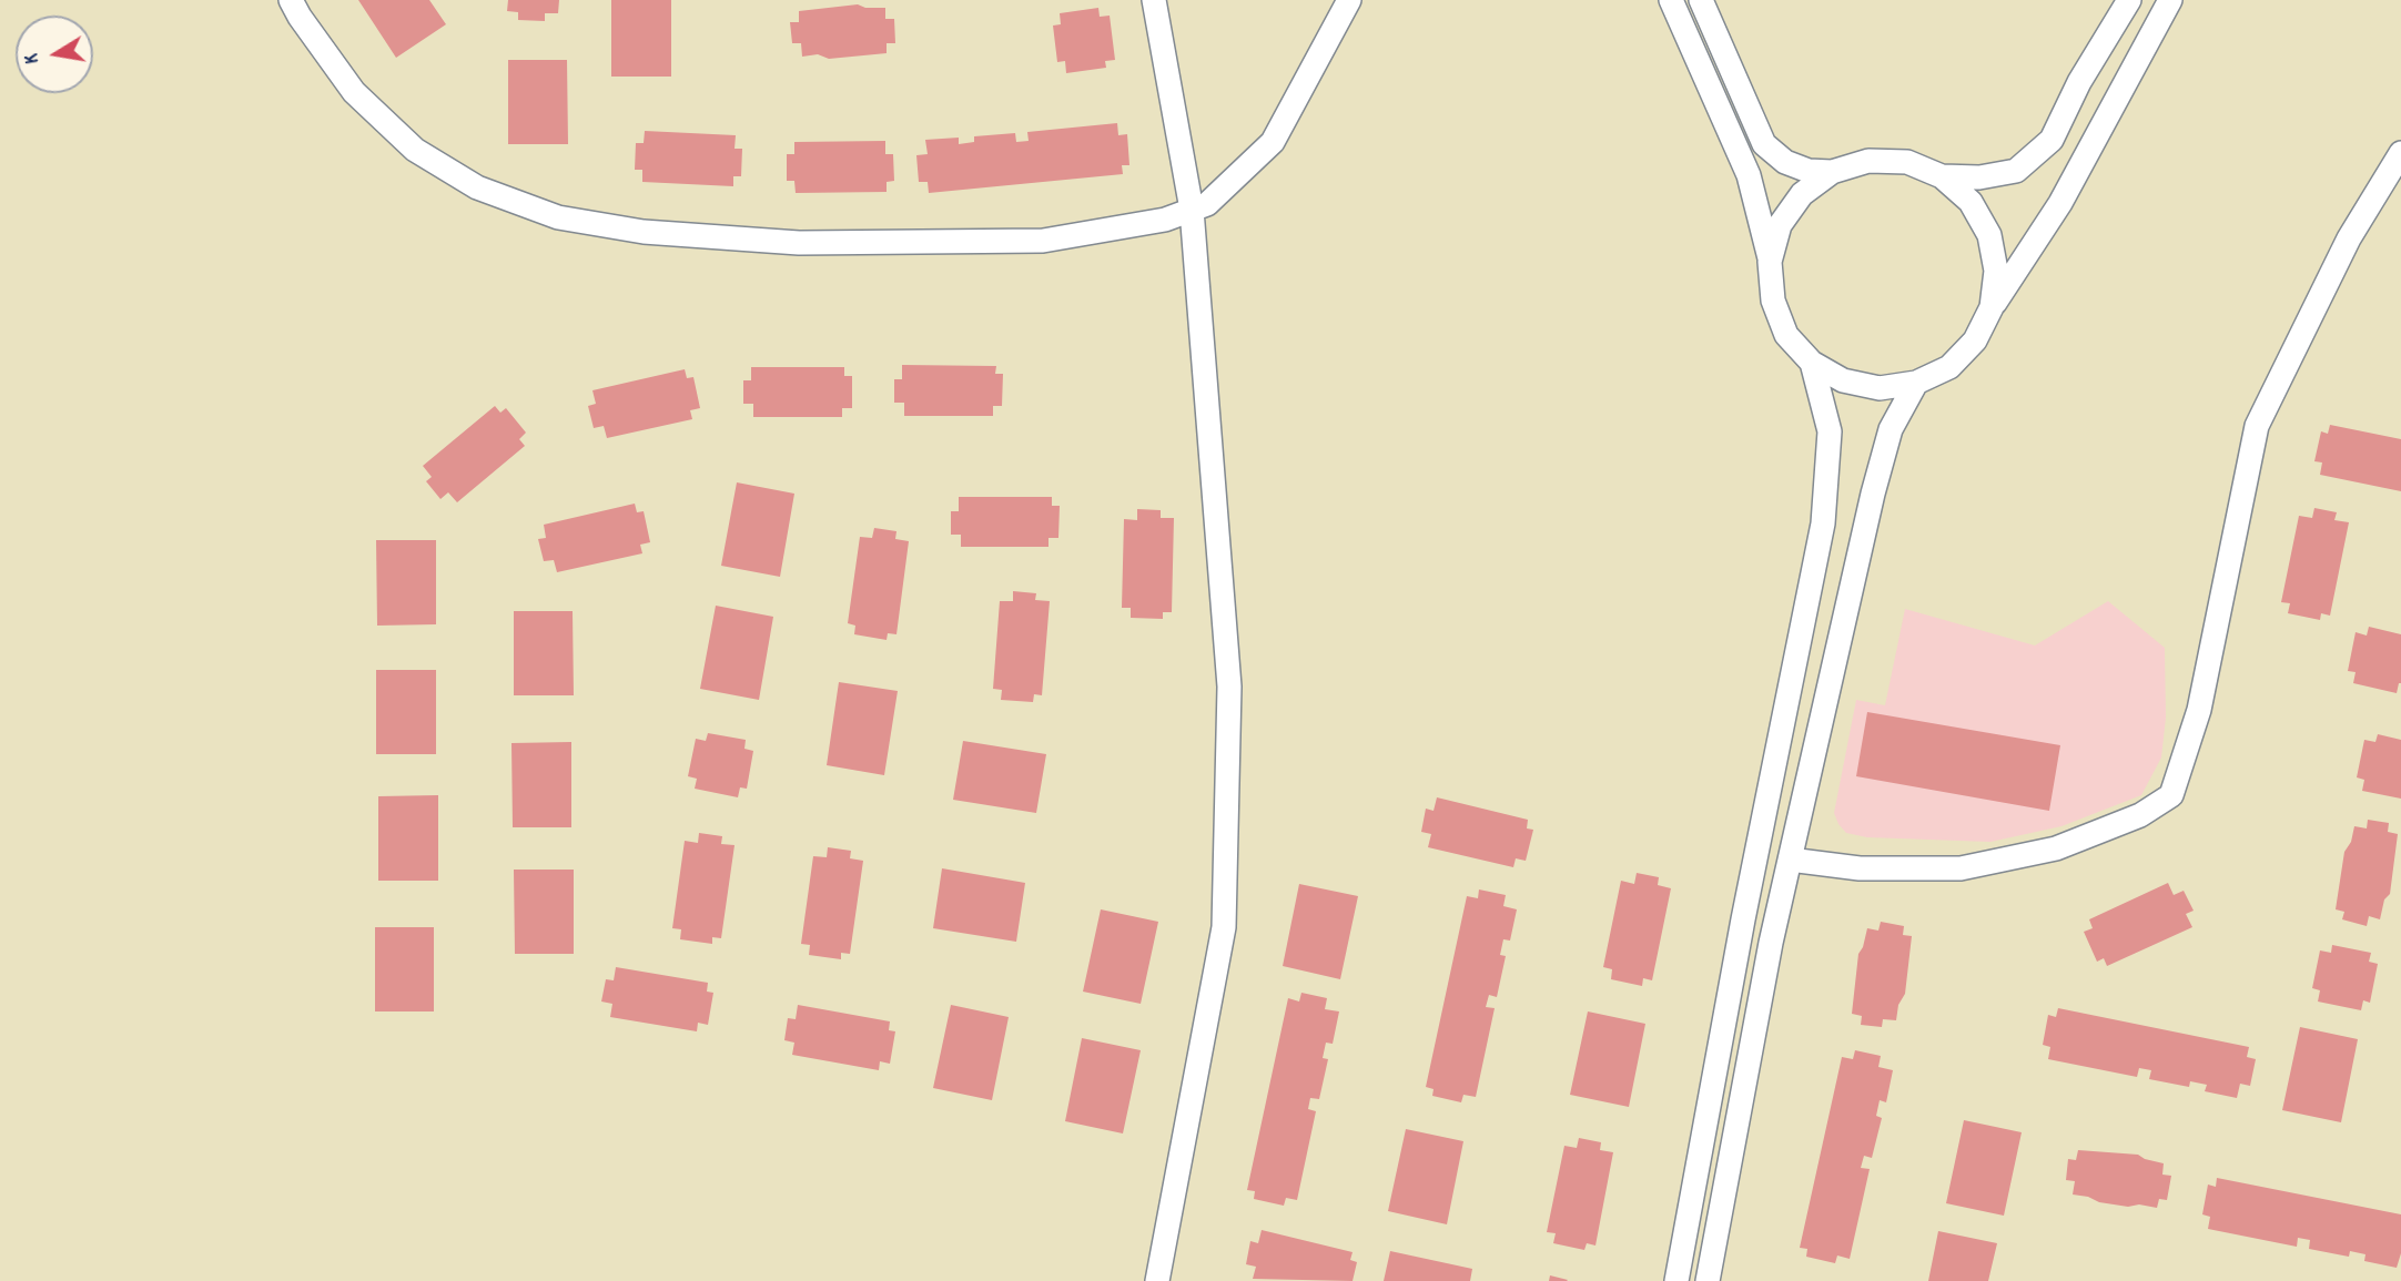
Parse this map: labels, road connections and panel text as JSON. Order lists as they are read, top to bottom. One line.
{"north":"left"}
